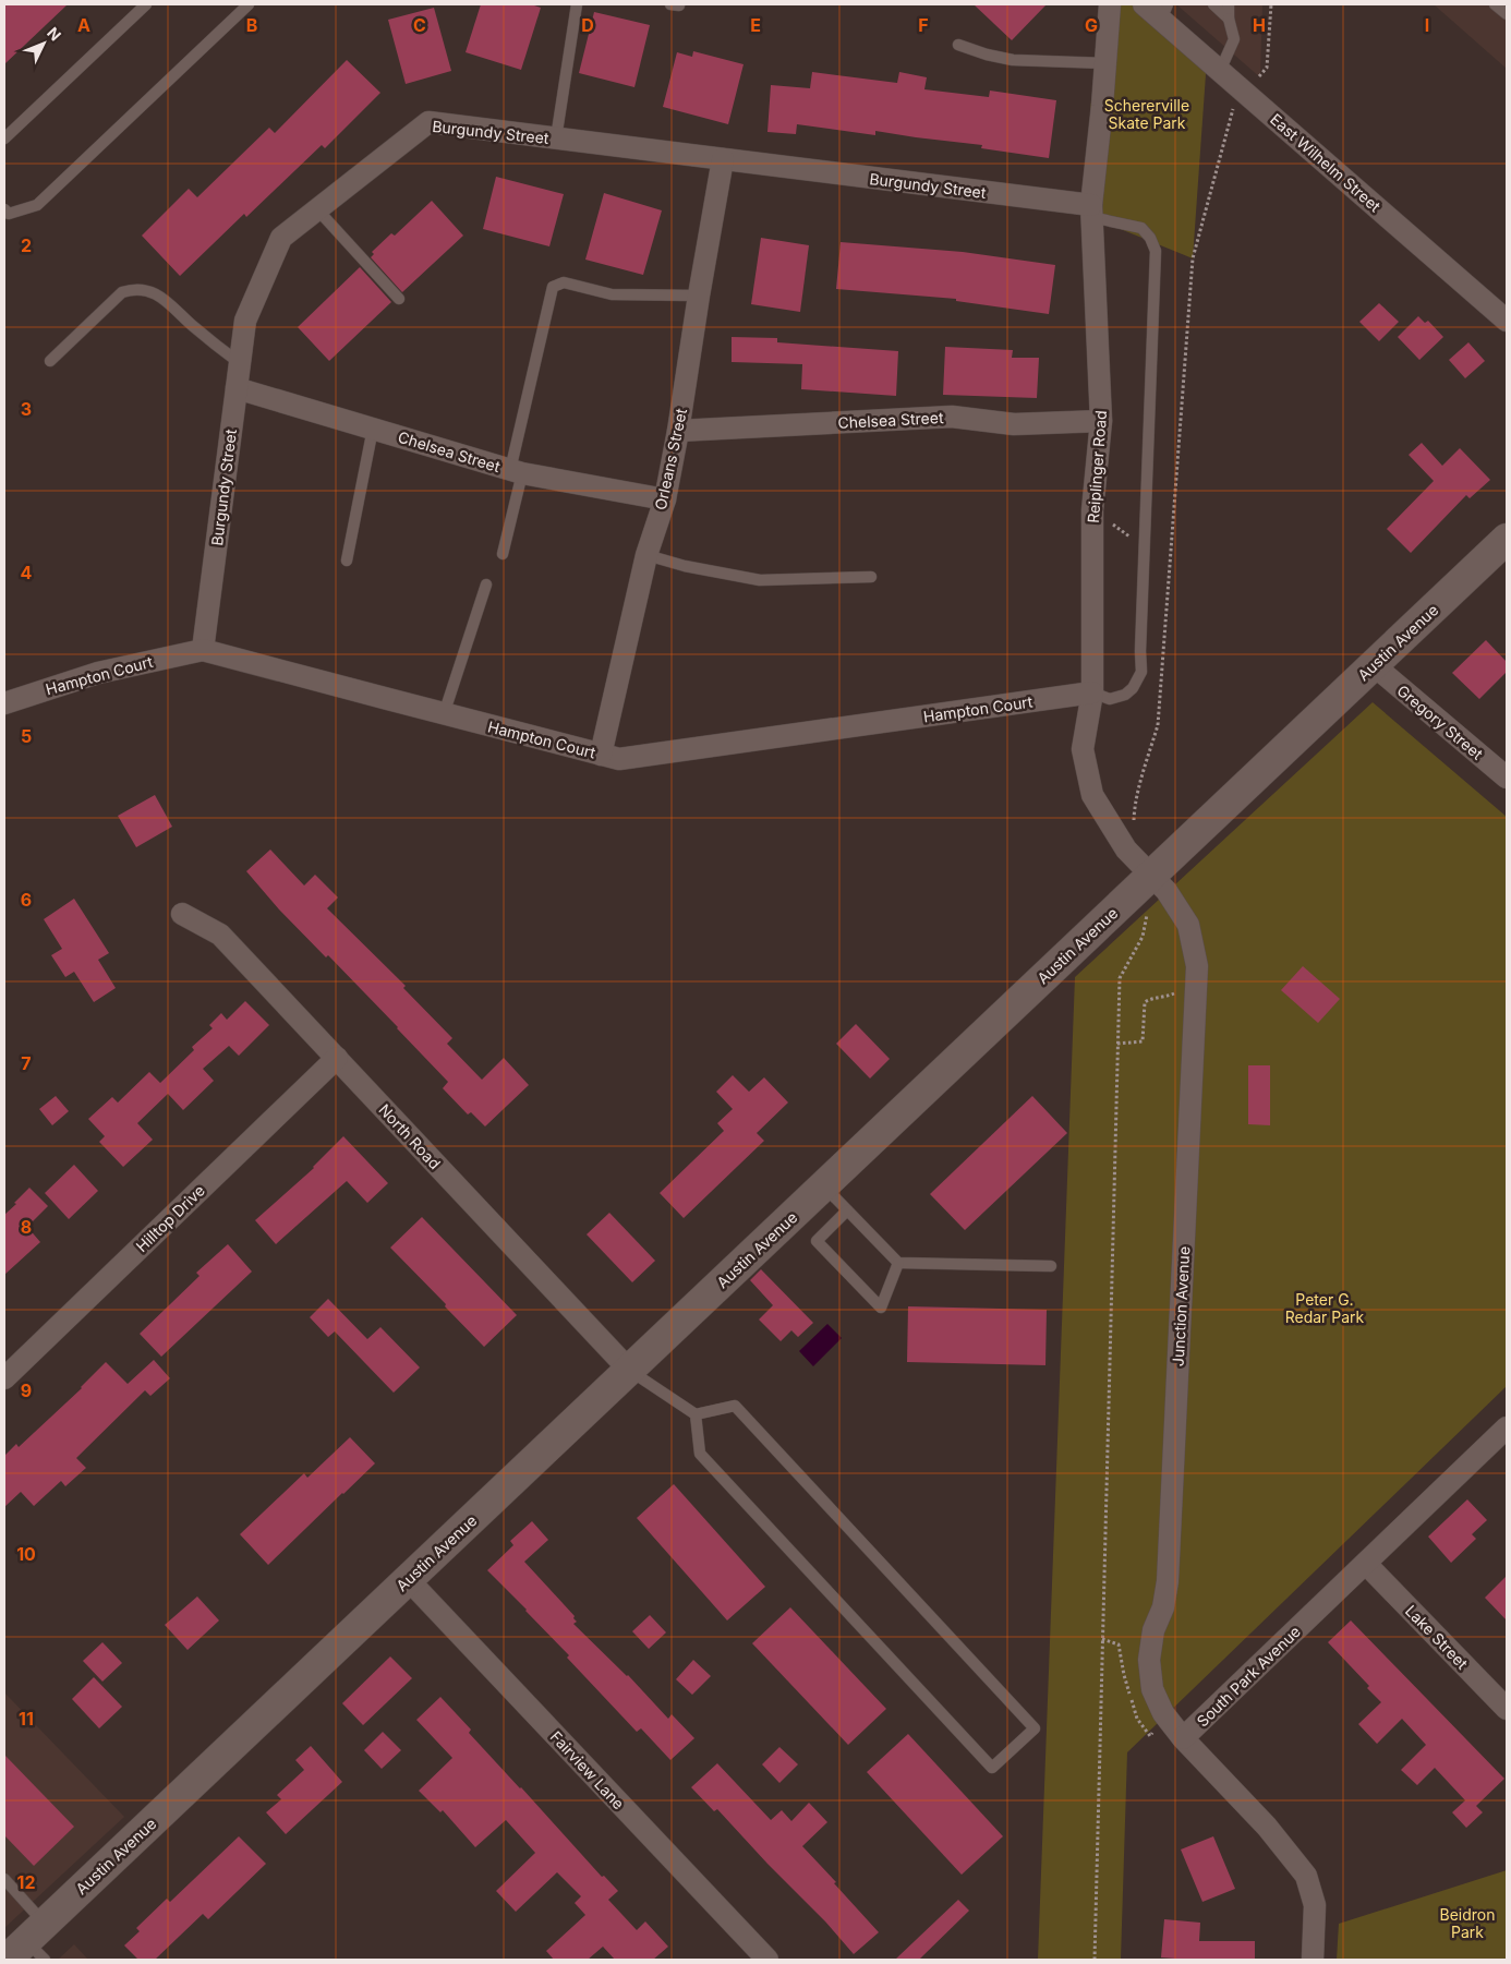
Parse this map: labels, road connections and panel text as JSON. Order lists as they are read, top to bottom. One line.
{"streets":{"street":["Burgundy Street","East Wilhelm Street","Chelsea Street","Orleans Street","Reiplinger Road","Austin Avenue","Hampton Court","Gregory Street","North Road","Hilltop Drive","Junction Avenue","Lake Street","South Park Avenue","Fairview Lane"]},"crossings":[["Burgundy Street","Chelsea Street"],["Burgundy Street","Orleans Street"],["Burgundy Street","Reiplinger Road"],["Burgundy Street","Hampton Court"],["Chelsea Street","Orleans Street"],["Chelsea Street","Reiplinger Road"],["Orleans Street","Hampton Court"],["Reiplinger Road","Austin Avenue"],["Reiplinger Road","Hampton Court"],["Reiplinger Road","Junction Avenue"],["Austin Avenue","Gregory Street"],["Austin Avenue","North Road"],["Austin Avenue","Junction Avenue"],["Austin Avenue","Fairview Lane"],["North Road","Hilltop Drive"],["Junction Avenue","South Park Avenue"],["Lake Street","South Park Avenue"]],"parks":["Schererville Skate Park","Peter G. Redar Park","Beidron Park"],"north":"top right","grid":{"columns":["A","B","C","D","E","F","G","H","I"],"rows":["2","3","4","5","6","7","8","9","10","11","12"]}}
